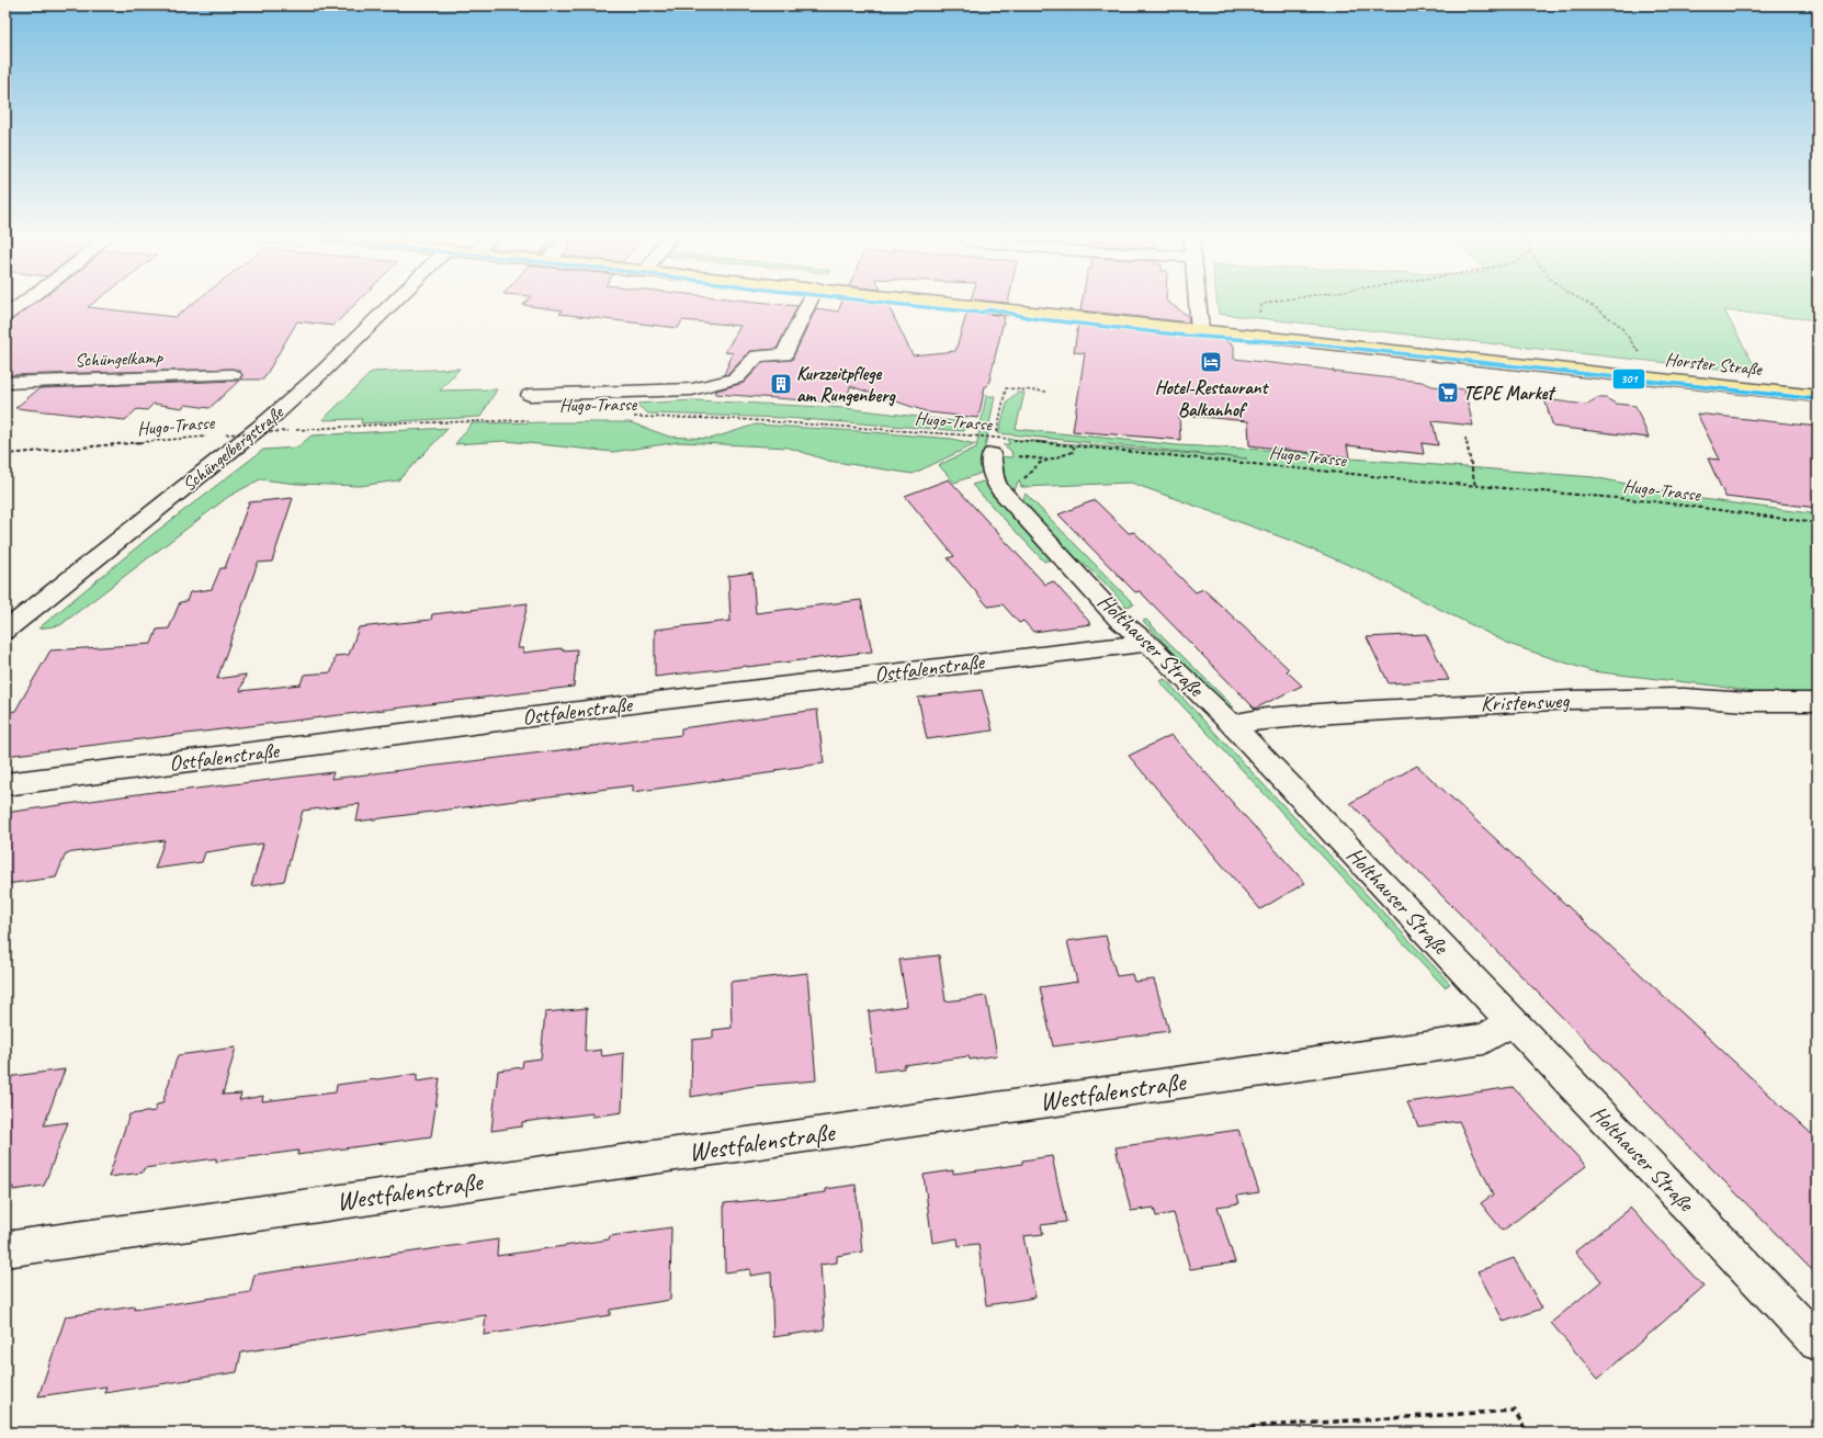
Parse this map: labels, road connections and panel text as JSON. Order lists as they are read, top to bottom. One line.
{"streets":{"main road":["Horster Straße"],"street":["Schüngelkamp","Schüngelbergstraße","Holthauser Straße","Ostfalenstraße","Kristensweg","Westfalenstraße"],"path":["Hugo-Trasse"]},"crossings":[["Holthauser Straße","Ostfalenstraße"],["Holthauser Straße","Kristensweg"],["Holthauser Straße","Westfalenstraße"]],"places":{"hotel":["Hotel-Restaurant Balkanhof"],"building":["Kurzzeitpflege am Rungenberg"],"supermarket":["TEPE Market"]},"lines":["transit line 301"]}
